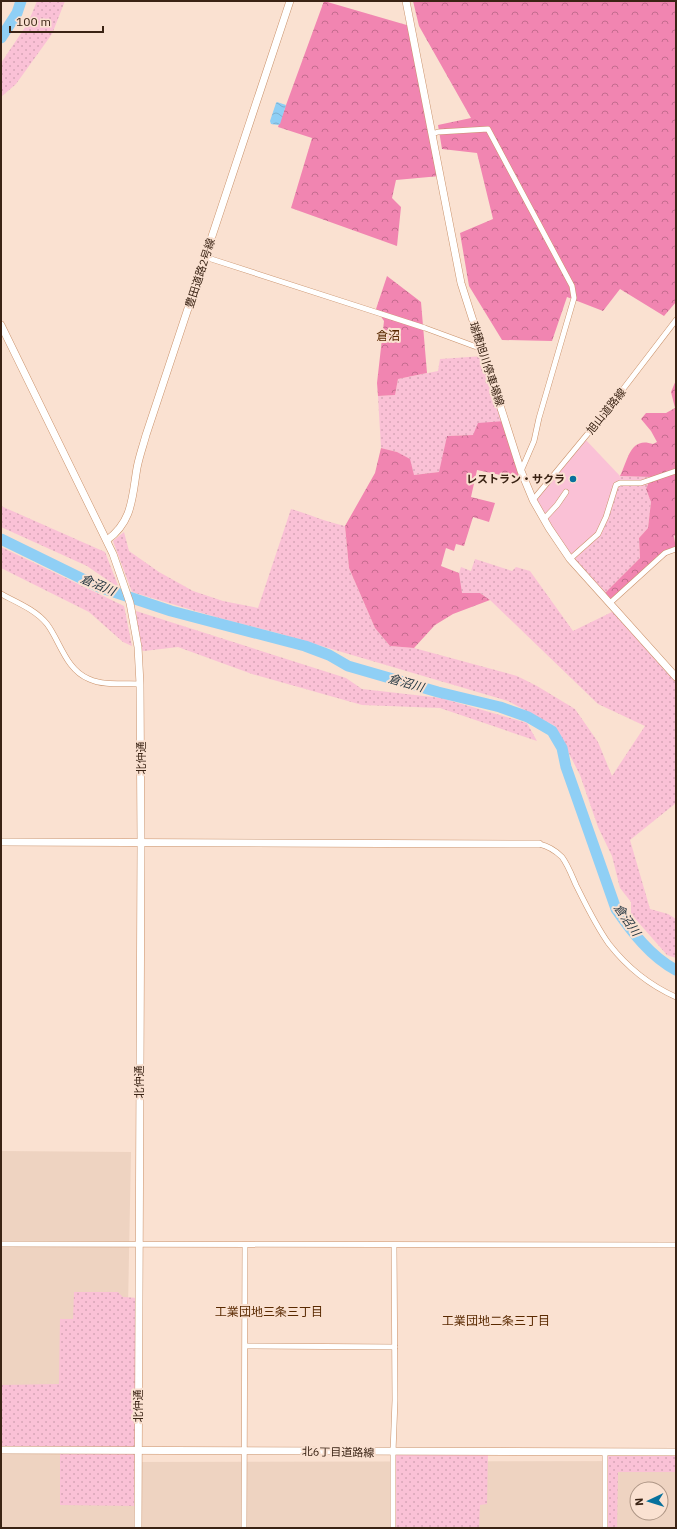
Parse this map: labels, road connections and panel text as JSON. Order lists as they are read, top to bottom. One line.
{"streets":{"street":["豊田道路2号線","瑞穂旭川停車場線","旭山道路線","北仲通","北6丁目道路線"]},"crossings":[["豊田道路2号線","北仲通"],["瑞穂旭川停車場線","旭山道路線"],["北仲通","北6丁目道路線"]],"districts":["倉沼","工業団地三条三丁目","工業団地二条三丁目"],"water":["倉沼川"],"places":["レストラン・サクラ"],"scale_bar":"100 m","north":"left"}
